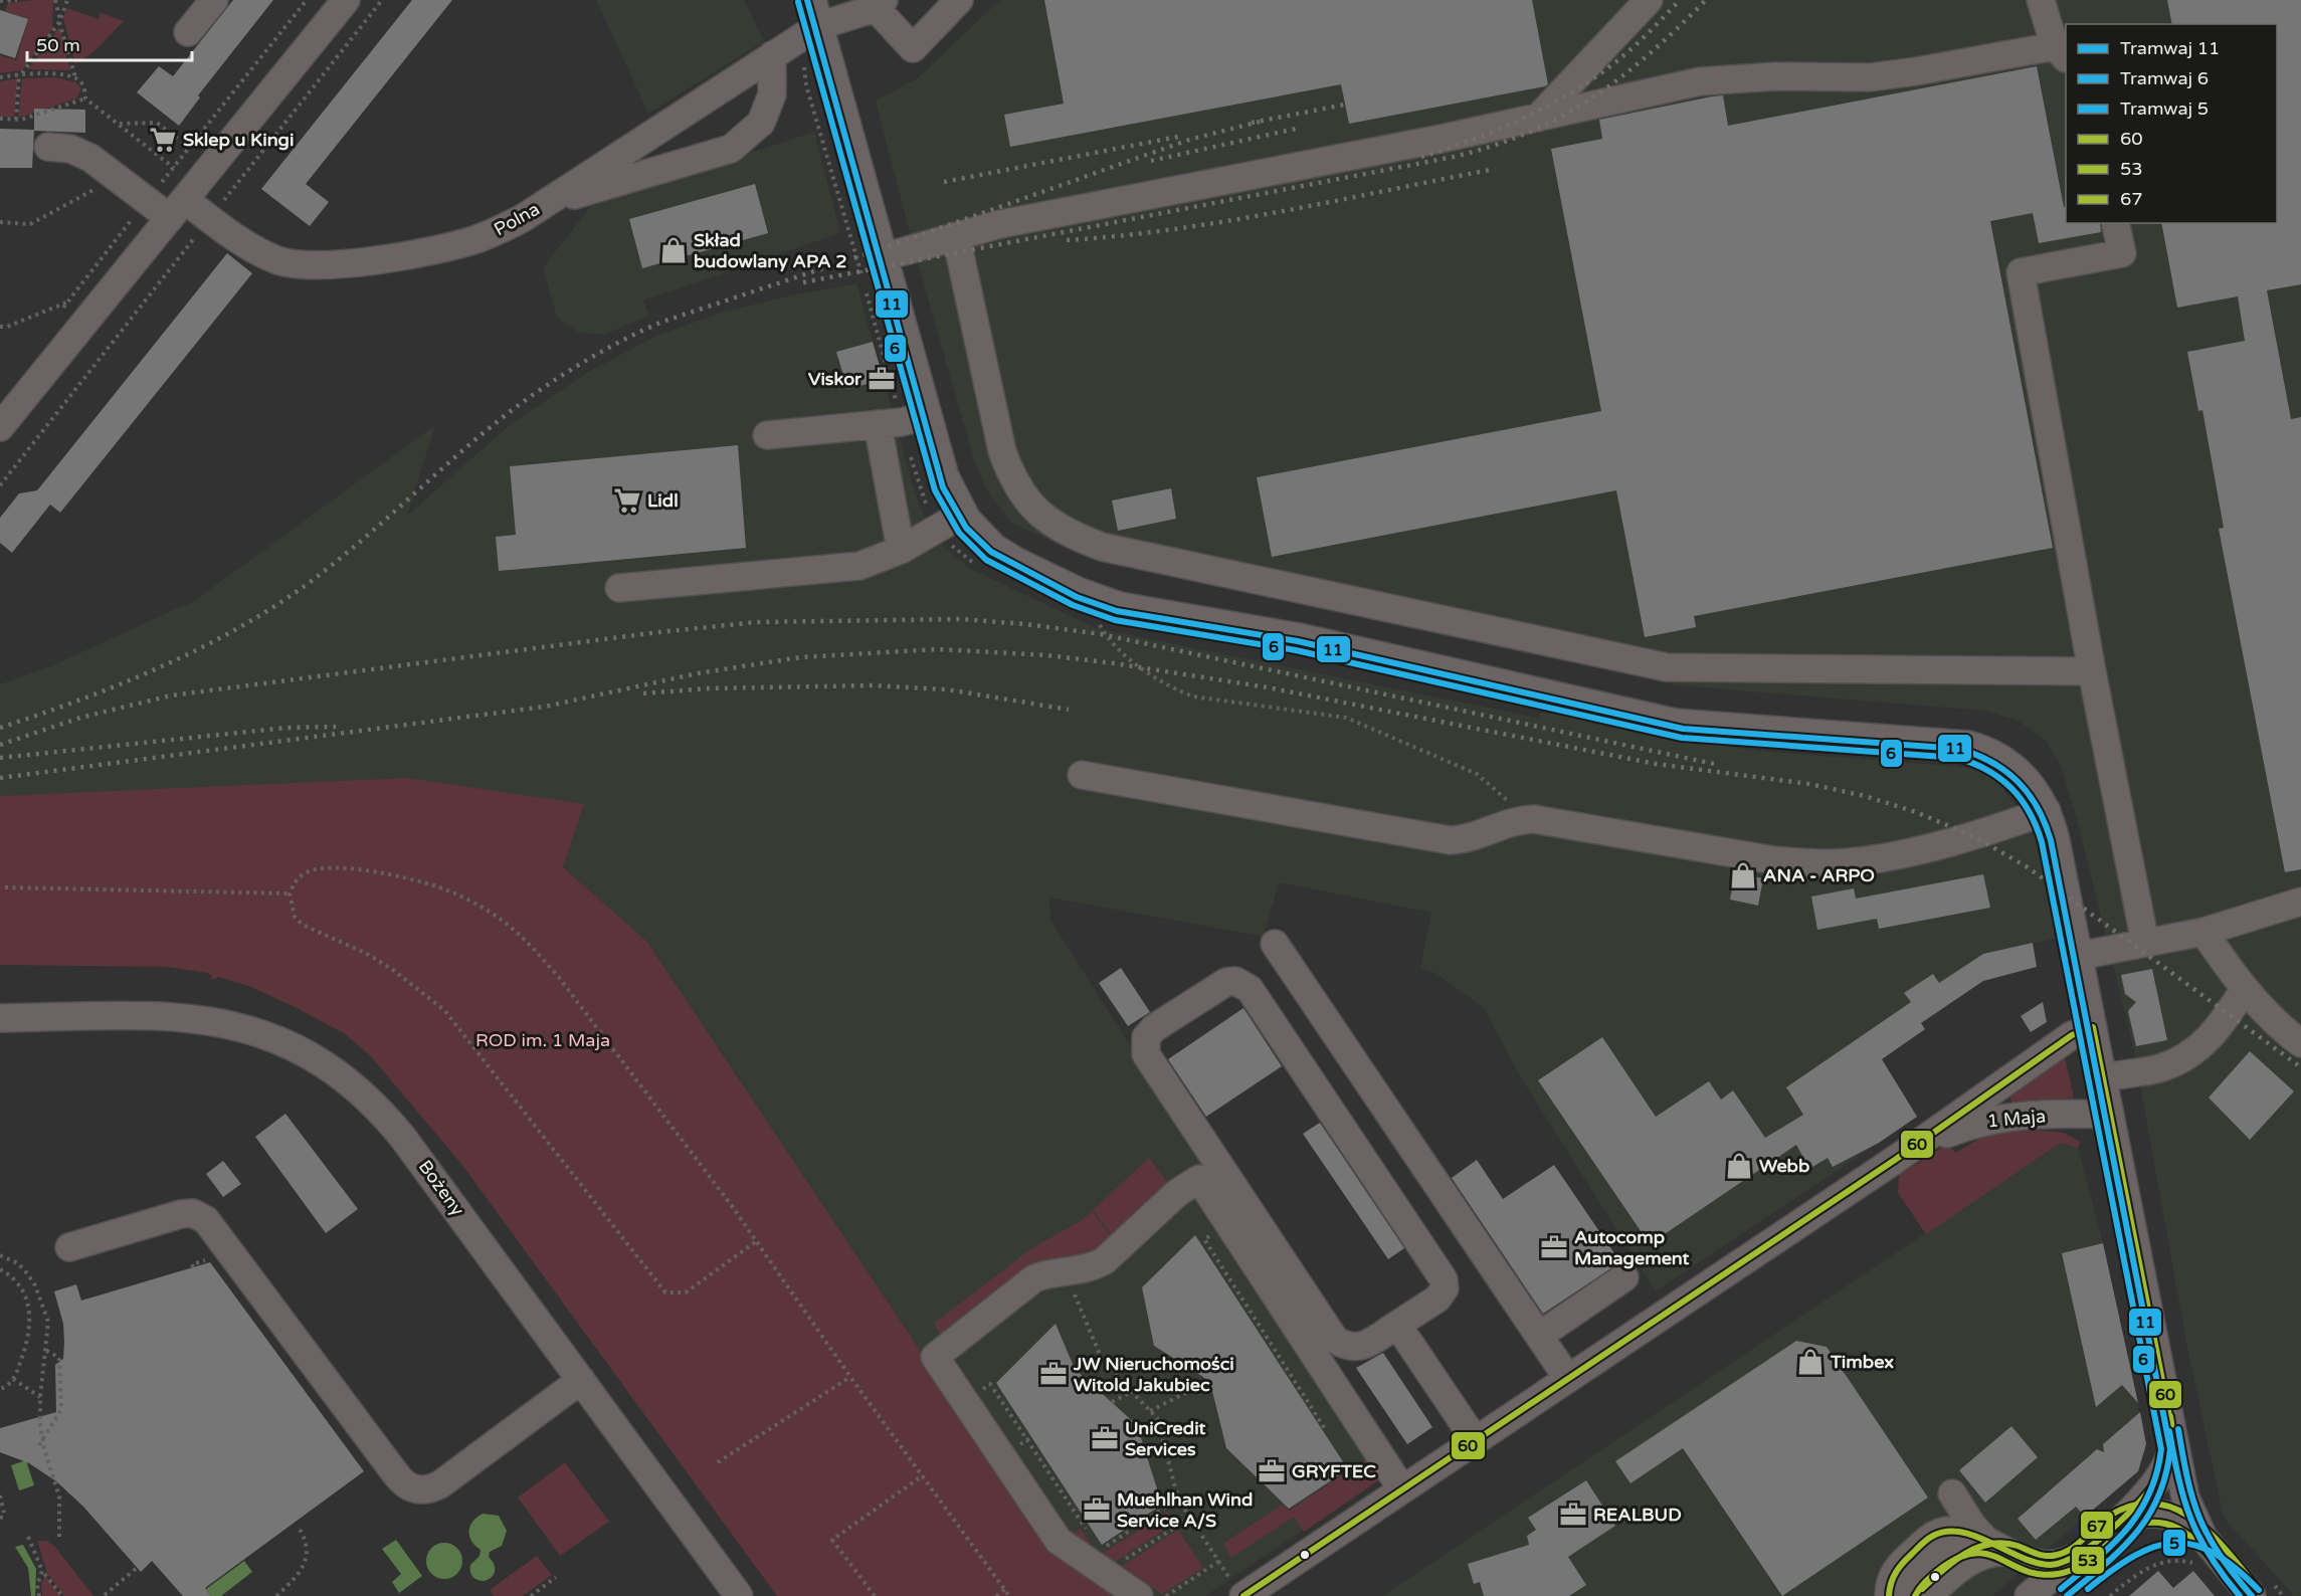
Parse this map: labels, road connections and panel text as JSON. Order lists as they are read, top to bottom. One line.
{"streets":{"street":["Polna","1 Maja","Bożeny"]},"parks":["ROD im. 1 Maja"],"places":{"supermarket":["Sklep u Kingi","Lidl"],"shop":["Skład budowlany APA 2","ANA - ARPO","Webb","Timbex"],"office":["Viskor","Autocomp Management","JW Nieruchomości Witold Jakubiec","UniCredit Services","GRYFTEC","Muehlhan Wind Service A/S","REALBUD"]},"lines":["tram line 11","tram line 6","transit line 60","transit line 67","transit line 53","tram line 5"],"legend":["Tramwaj 11","Tramwaj 6","Tramwaj 5","60","53","67"],"scale_bar":"50 m"}
